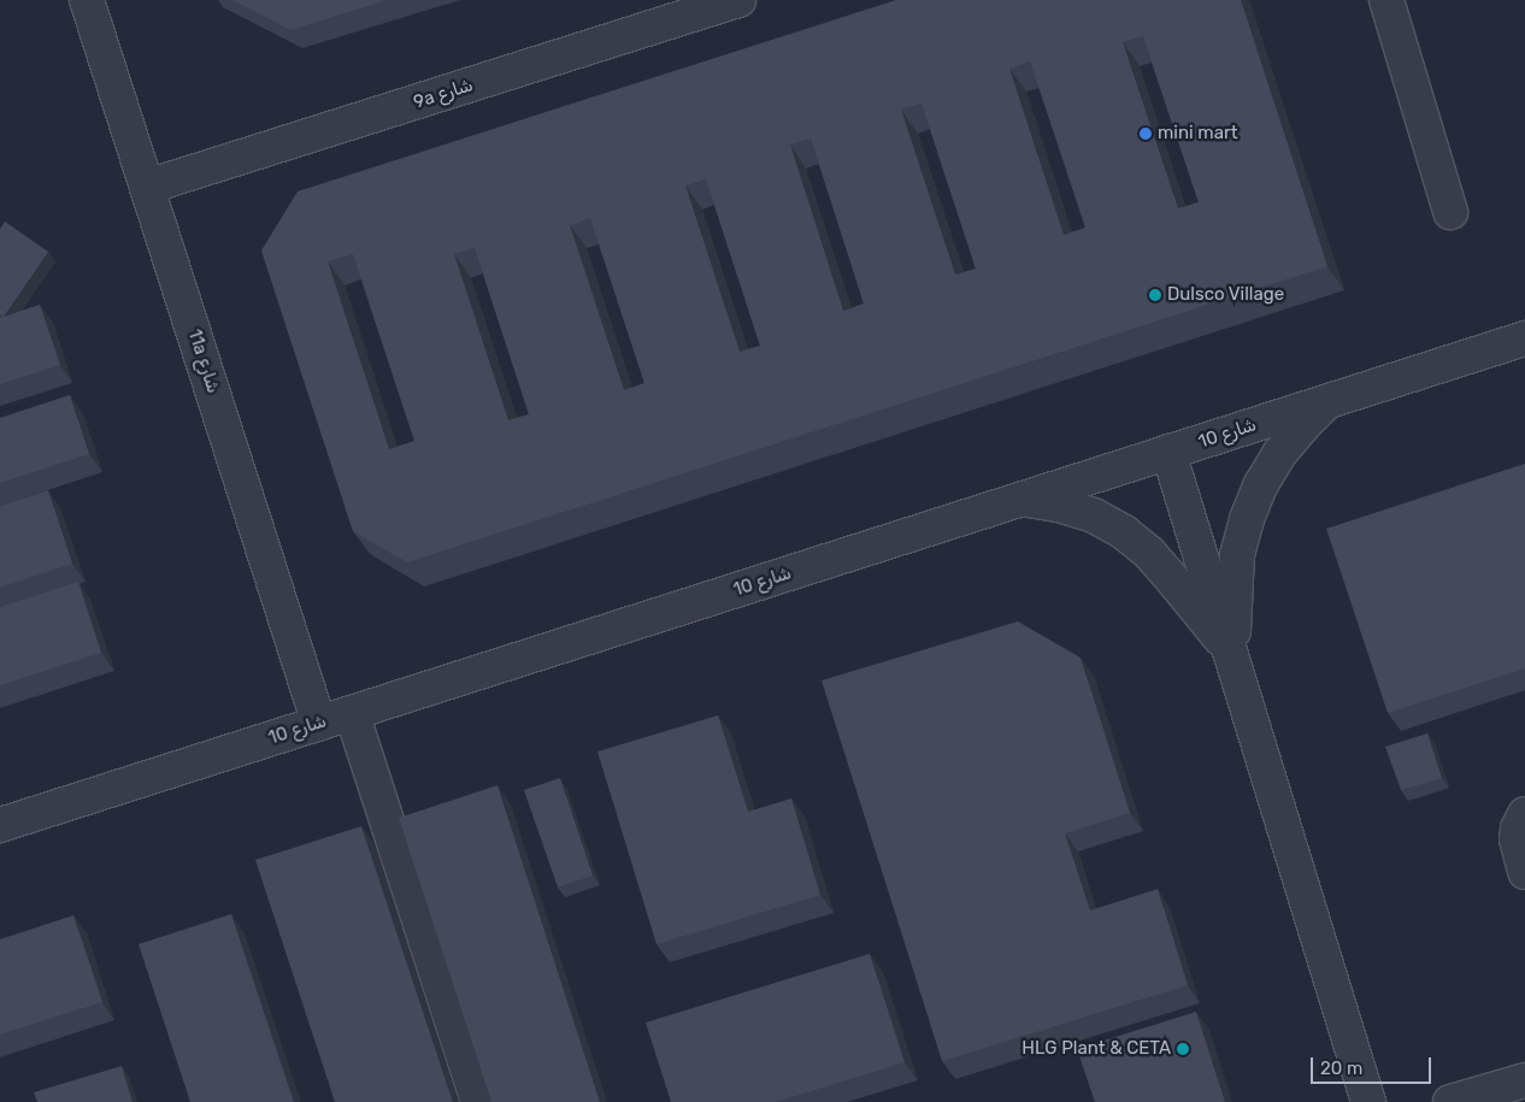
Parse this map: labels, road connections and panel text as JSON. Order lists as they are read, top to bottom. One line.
{"streets":{"street":["9a شارع","11a شارع","شارع 10"]},"crossings":[["9a شارع","11a شارع"],["11a شارع","شارع 10"]],"places":["mini mart","Dulsco Village","HLG Plant & CETA"],"scale_bar":"20 m"}
